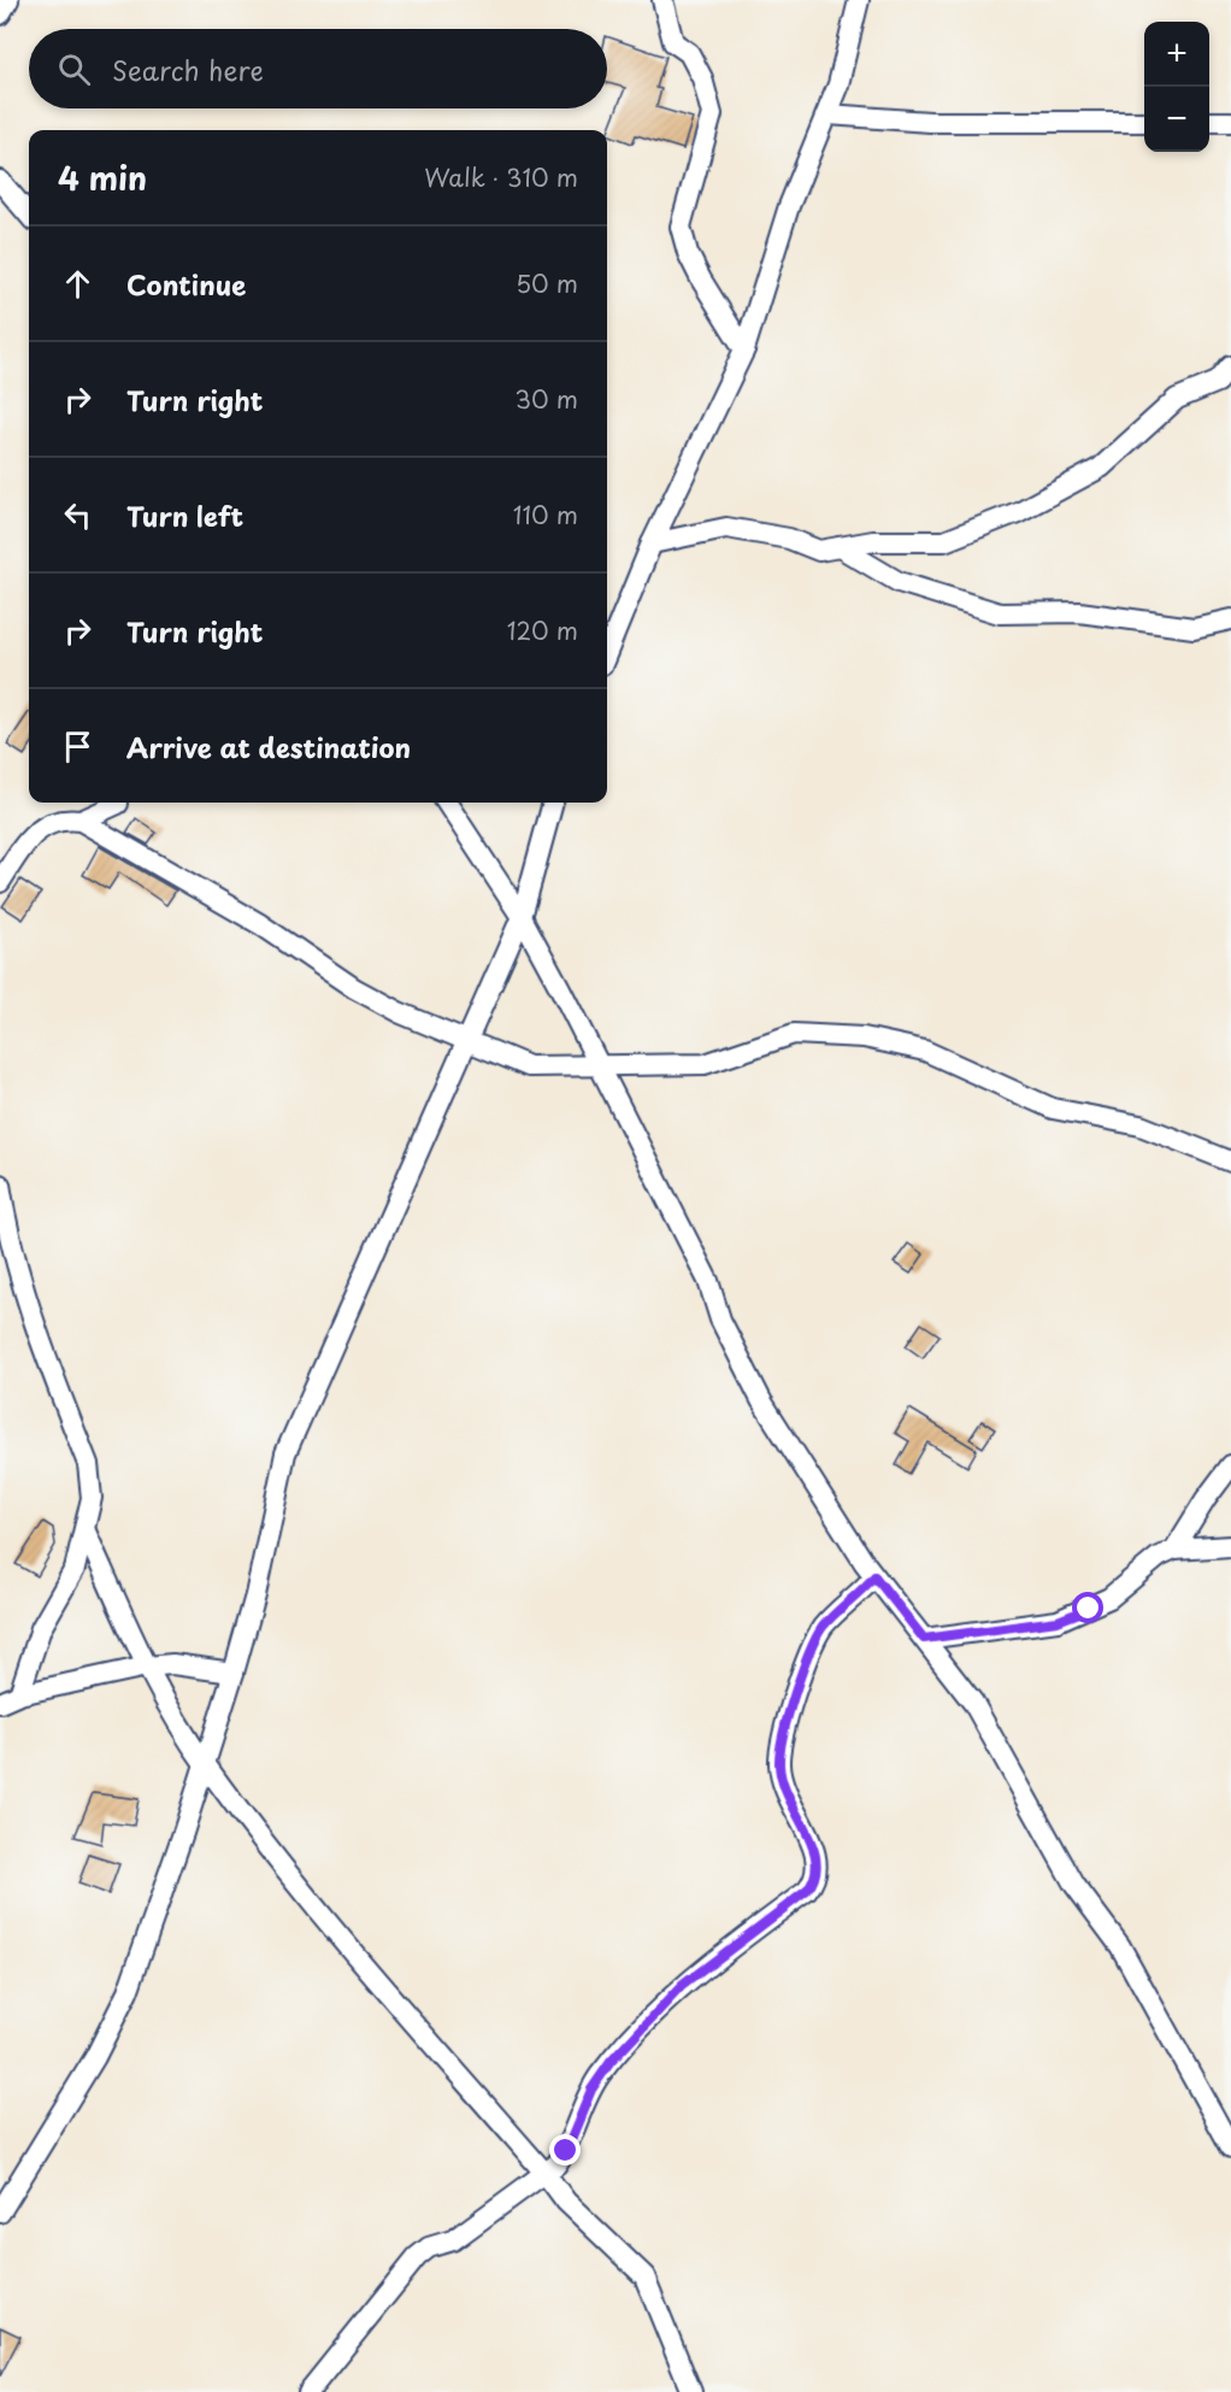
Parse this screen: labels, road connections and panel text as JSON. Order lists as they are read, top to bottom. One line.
{"page":{"map_buttons":["+","−"],"search":"Search here","heading":["4 min","Walk · 310 m"],"list":[["Continue","50 m"],["Turn right","30 m"],["Turn left","110 m"],["Turn right","120 m"],"Arrive at destination"]}}
